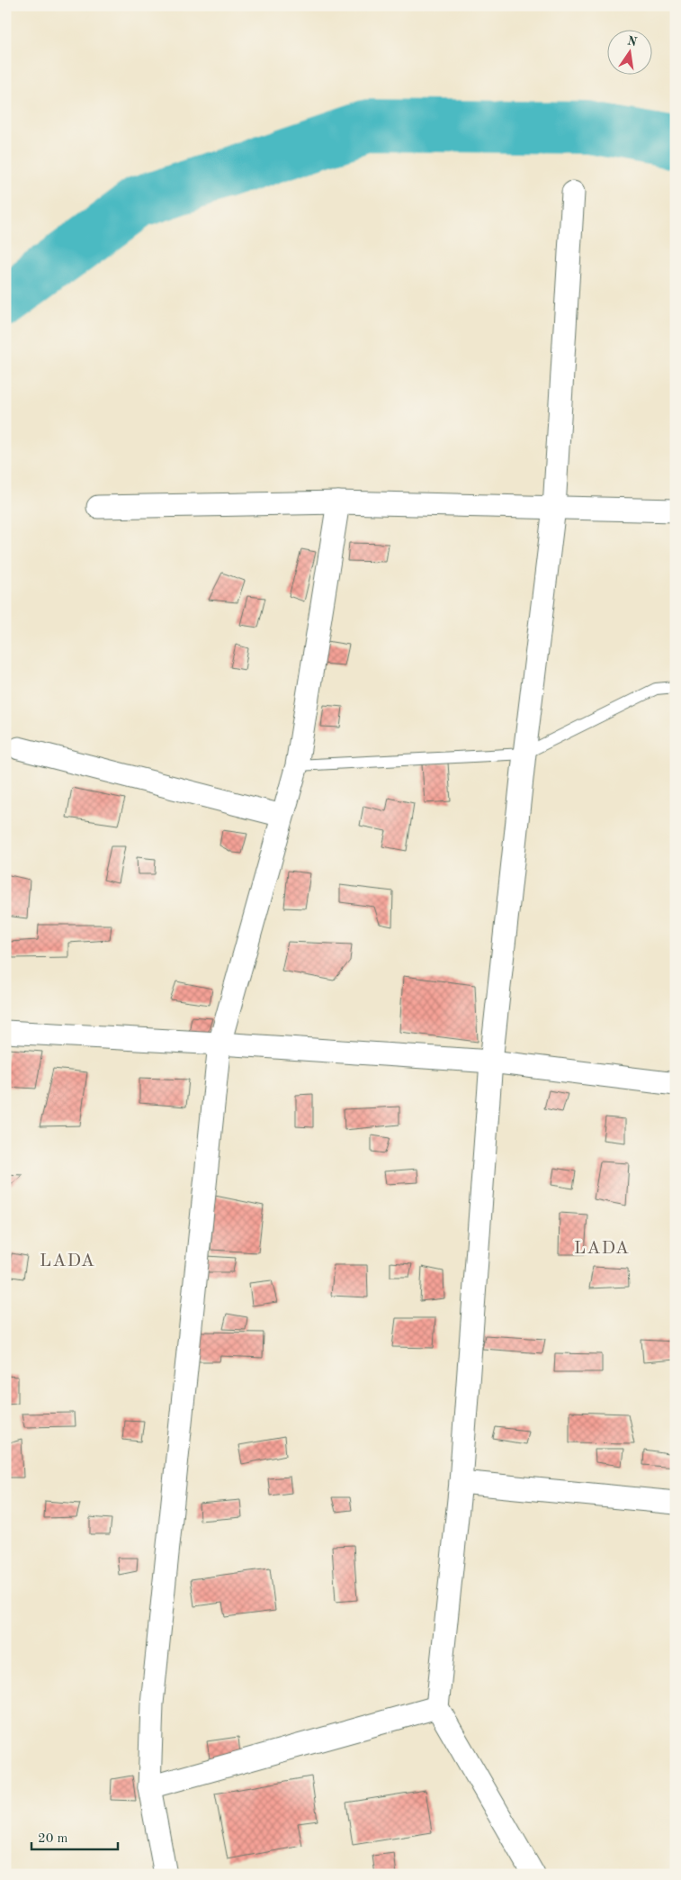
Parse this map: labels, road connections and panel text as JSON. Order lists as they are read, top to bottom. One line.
{"districts":["LADA","LADA"],"scale_bar":"20 m","north":"top"}
